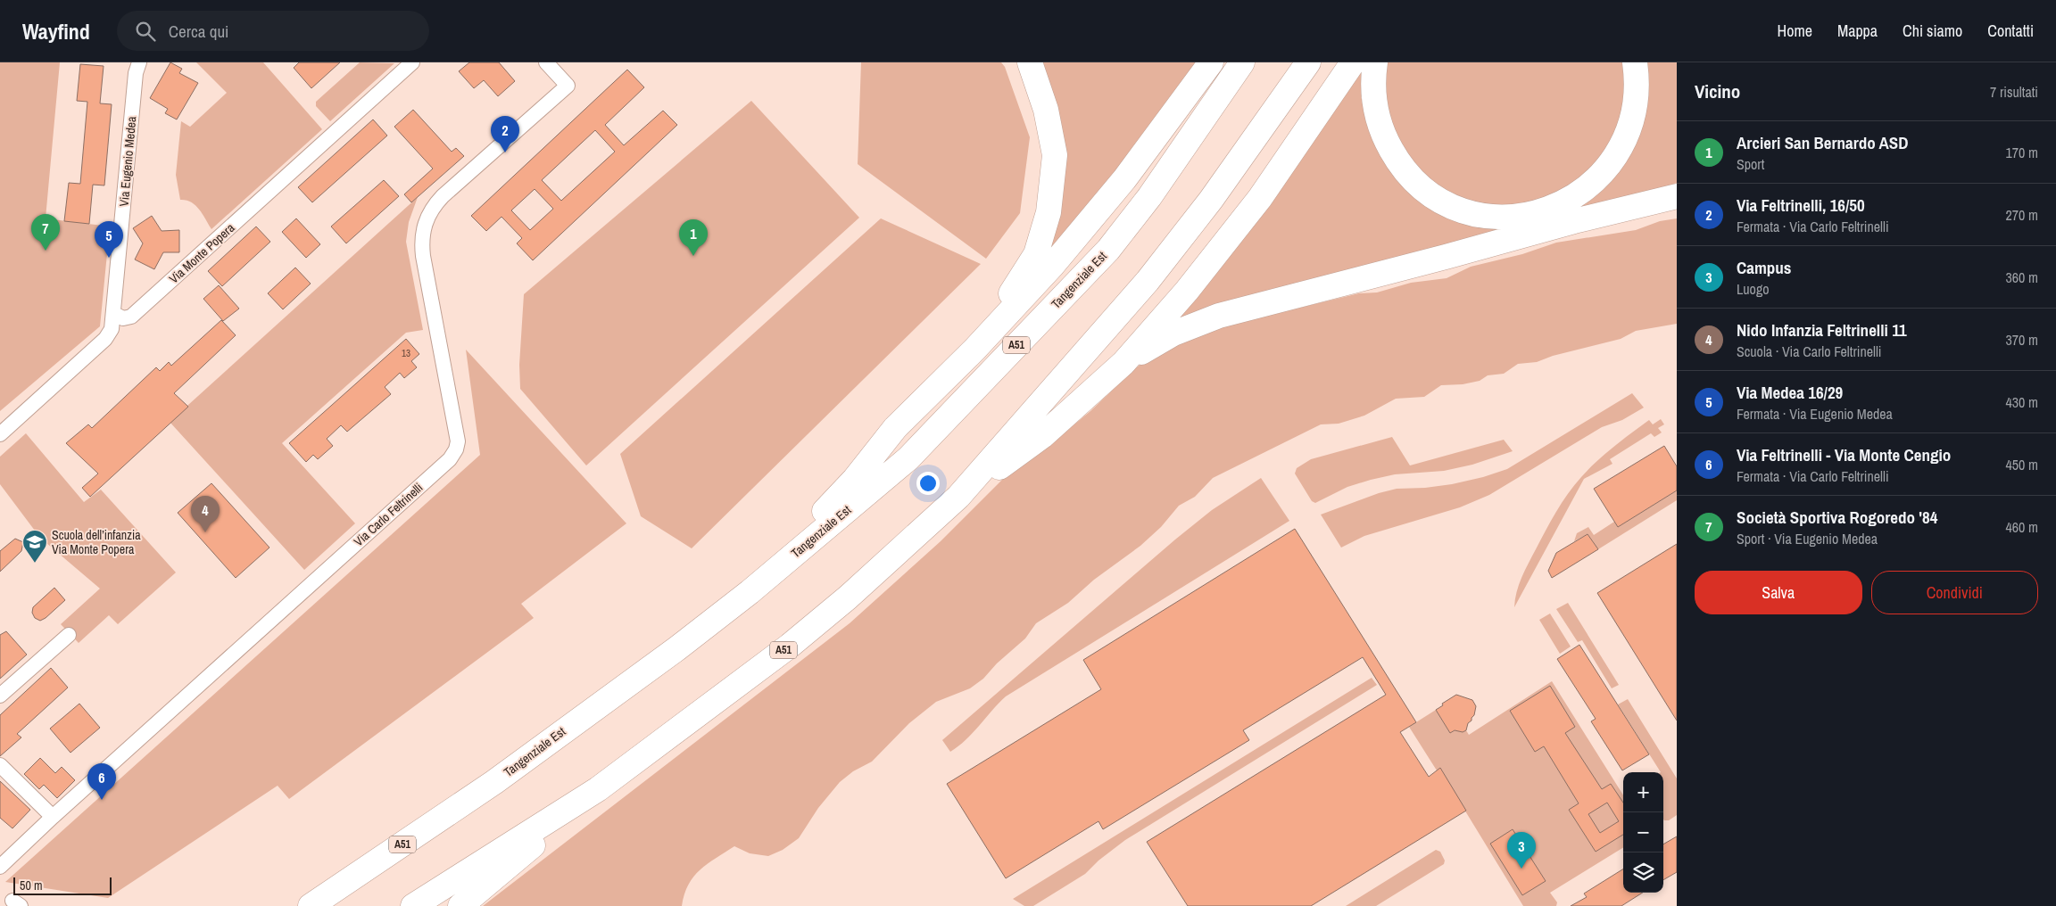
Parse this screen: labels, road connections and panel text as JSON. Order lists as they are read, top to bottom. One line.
{"streets":{"highway":["Tangenziale Est","A51"],"street":["Via Eugenio Medea","Via Monte Popera","Via Carlo Feltrinelli"]},"crossings":[["Via Eugenio Medea","Via Monte Popera"]],"places":{"school or university":["Scuola dell’infanzia Via Monte Popera"]},"house_numbers":["13"],"scale_bar":"50 m","page":{"header":"Wayfind","search":"Cerca qui","nav":["Home","Mappa","Chi siamo","Contatti"],"heading":["Vicino","7 risultati"],"pins":["2","7","1","5","4","6","3"],"list":[{"mark":"1","name":"Arcieri San Bernardo ASD","note":"Sport","value":"170 m"},{"mark":"2","name":"Via Feltrinelli, 16/50","note":"Fermata · Via Carlo Feltrinelli","value":"270 m"},{"mark":"3","name":"Campus","note":"Luogo","value":"360 m"},{"mark":"4","name":"Nido Infanzia Feltrinelli 11","note":"Scuola · Via Carlo Feltrinelli","value":"370 m"},{"mark":"5","name":"Via Medea 16/29","note":"Fermata · Via Eugenio Medea","value":"430 m"},{"mark":"6","name":"Via Feltrinelli - Via Monte Cengio","note":"Fermata · Via Carlo Feltrinelli","value":"450 m"},{"mark":"7","name":"Società Sportiva Rogoredo '84","note":"Sport · Via Eugenio Medea","value":"460 m"}],"buttons":["Salva","Condividi"],"map_buttons":["+","−"],"scale":"50 m"}}
